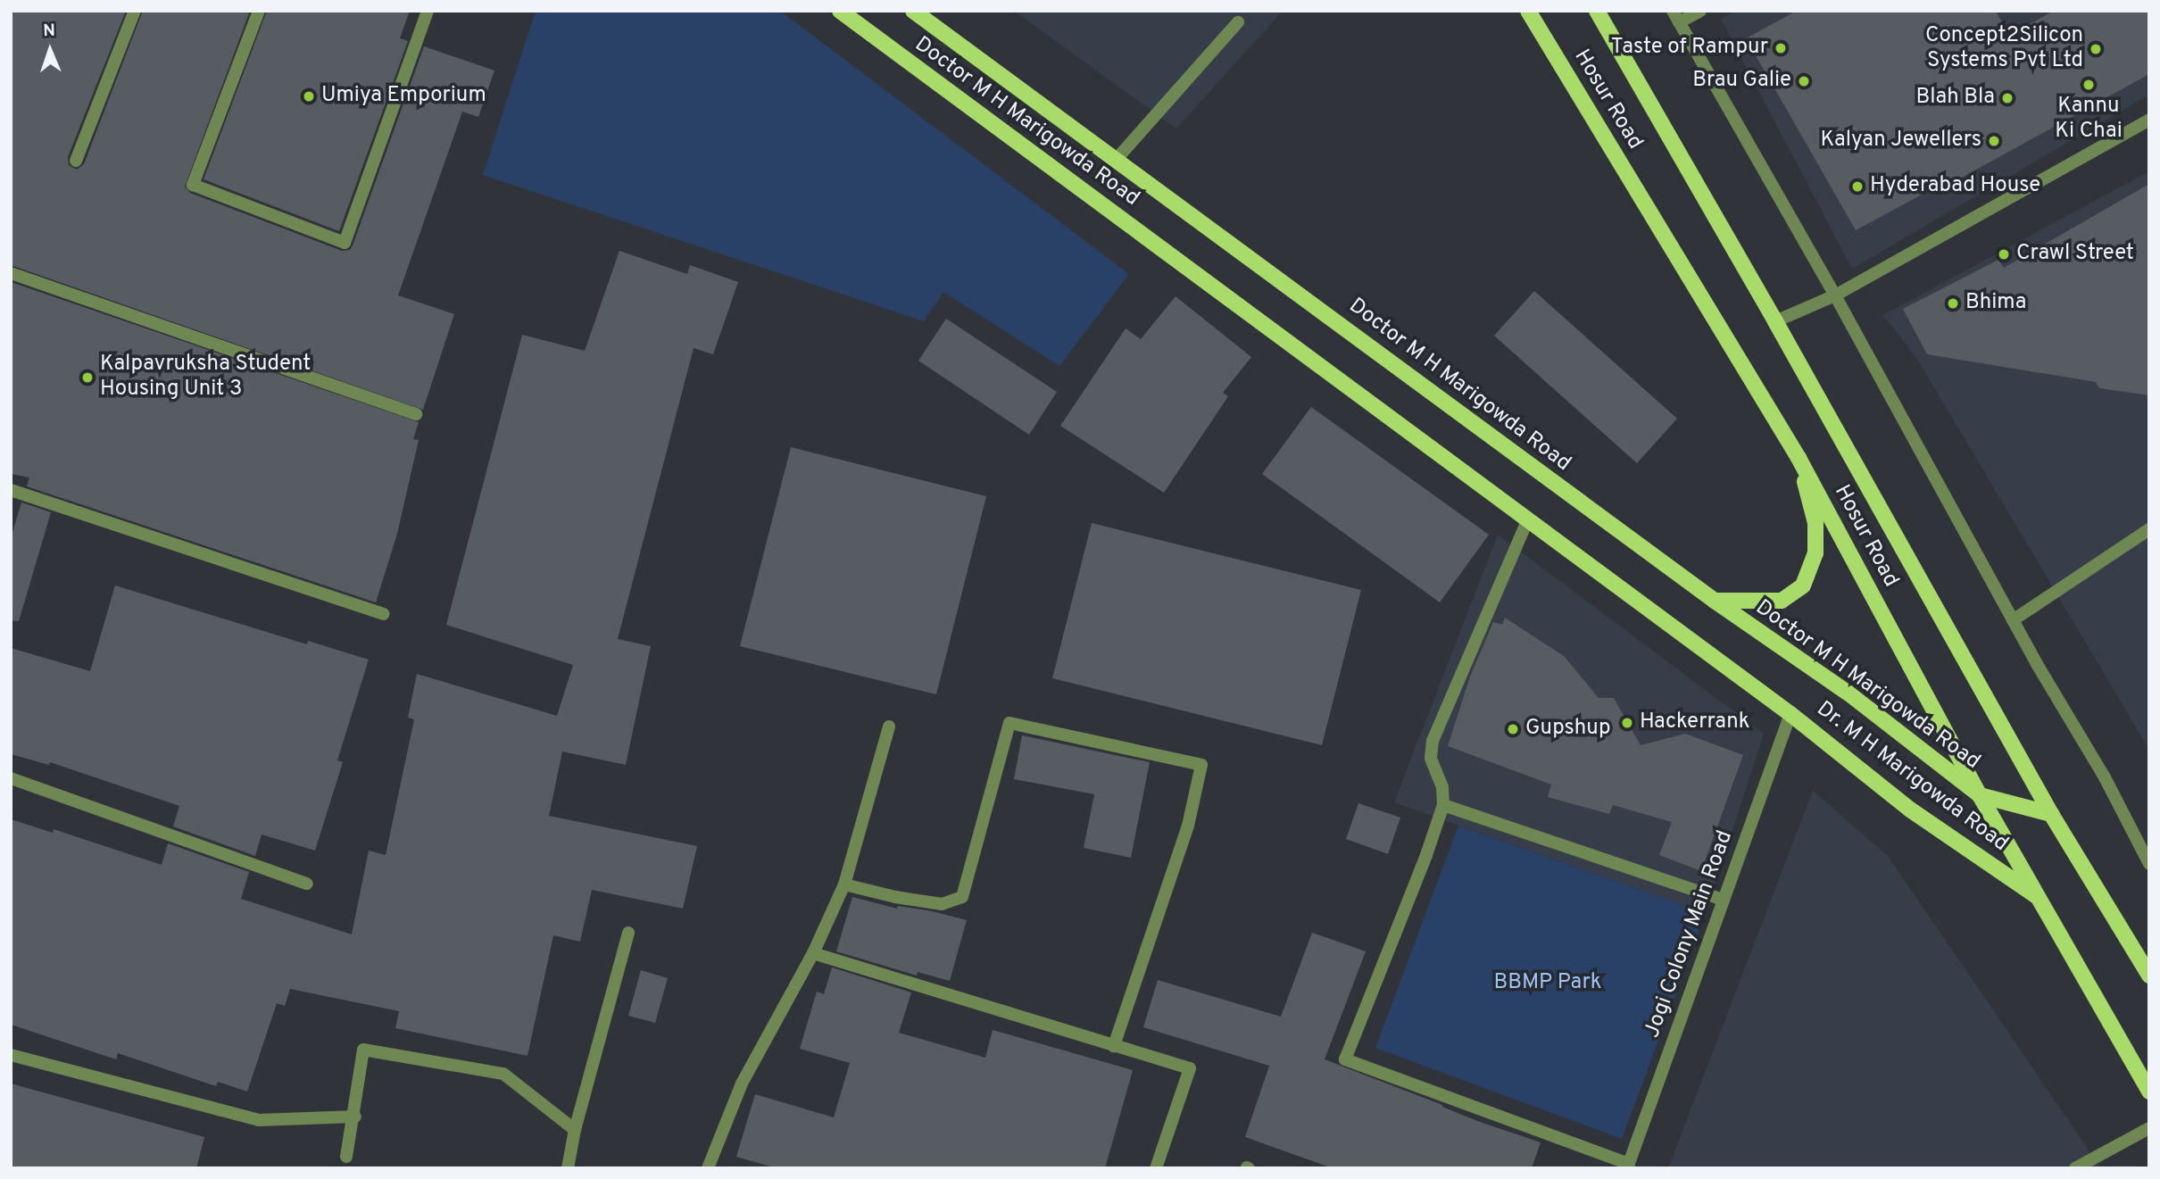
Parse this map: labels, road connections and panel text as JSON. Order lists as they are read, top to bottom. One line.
{"streets":{"main road":["Hosur Road","Doctor M H Marigowda Road","Dr. M H Marigowda Road"],"street":["Jogi Colony Main Road"]},"crossings":[["Hosur Road","Doctor M H Marigowda Road"],["Hosur Road","Dr. M H Marigowda Road"],["Doctor M H Marigowda Road","Dr. M H Marigowda Road"],["Doctor M H Marigowda Road","Jogi Colony Main Road"],["Dr. M H Marigowda Road","Jogi Colony Main Road"]],"parks":["BBMP Park"],"places":["Taste of Rampur","Concept2Silicon Systems Pvt Ltd","Brau Galie","Kannu Ki Chai","Umiya Emporium","Blah Bla","Kalyan Jewellers","Hyderabad House","Crawl Street","Bhima","Kalpavruksha Student Housing Unit 3","Hackerrank","Gupshup"],"north":"top"}
